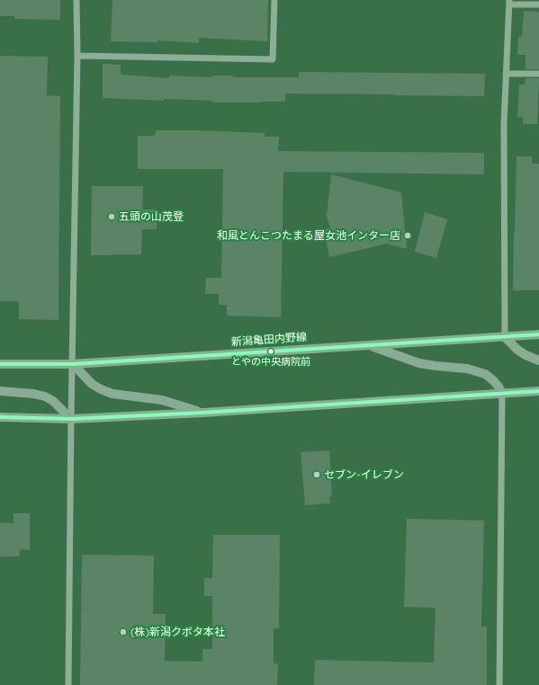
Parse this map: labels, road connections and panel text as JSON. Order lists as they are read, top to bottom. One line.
{"streets":{"main road":["新潟亀田内野線"]},"places":["五頭の山茂登","和風とんこつたまる屋女池インター店","とやの中央病院前","セブン-イレブン","(株)新潟クボタ本社"]}
